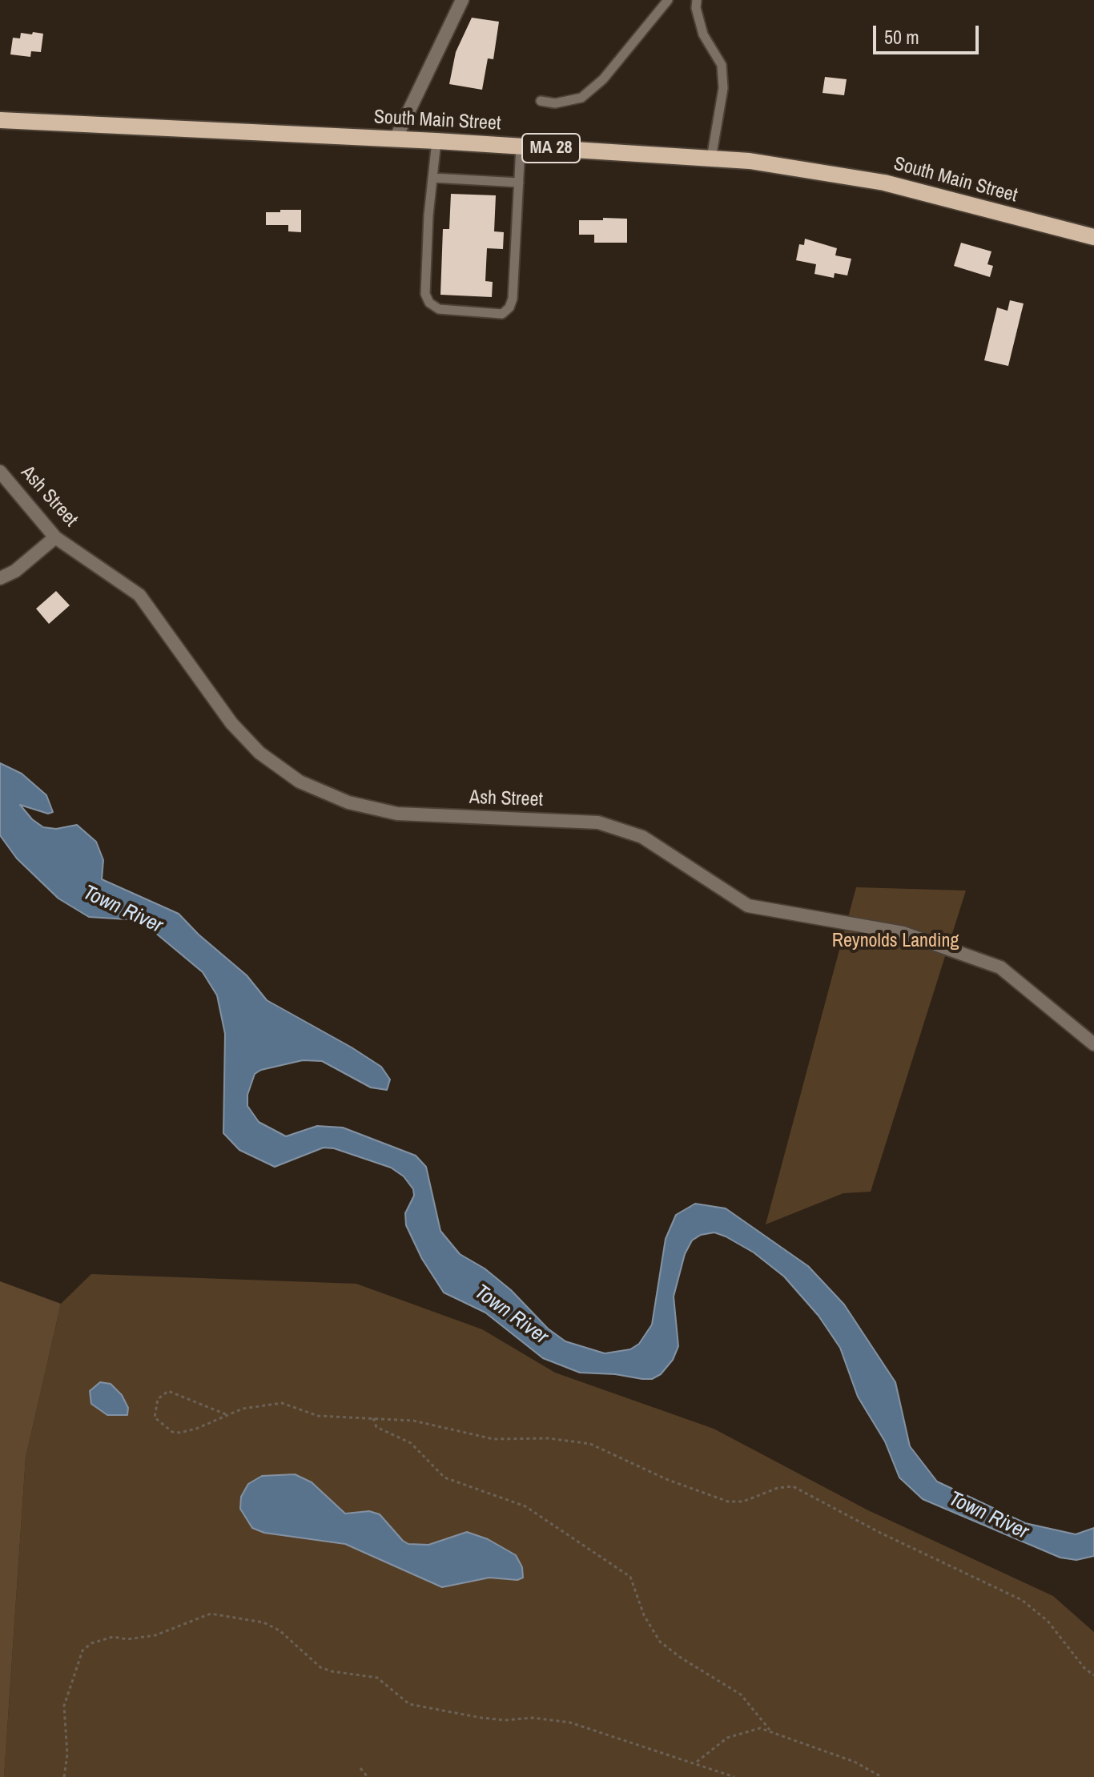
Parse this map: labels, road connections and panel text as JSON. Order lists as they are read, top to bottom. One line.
{"streets":{"main road":["South Main Street","MA 28"],"street":["Ash Street"]},"water":["Town River"],"parks":["Reynolds Landing"],"scale_bar":"50 m"}
